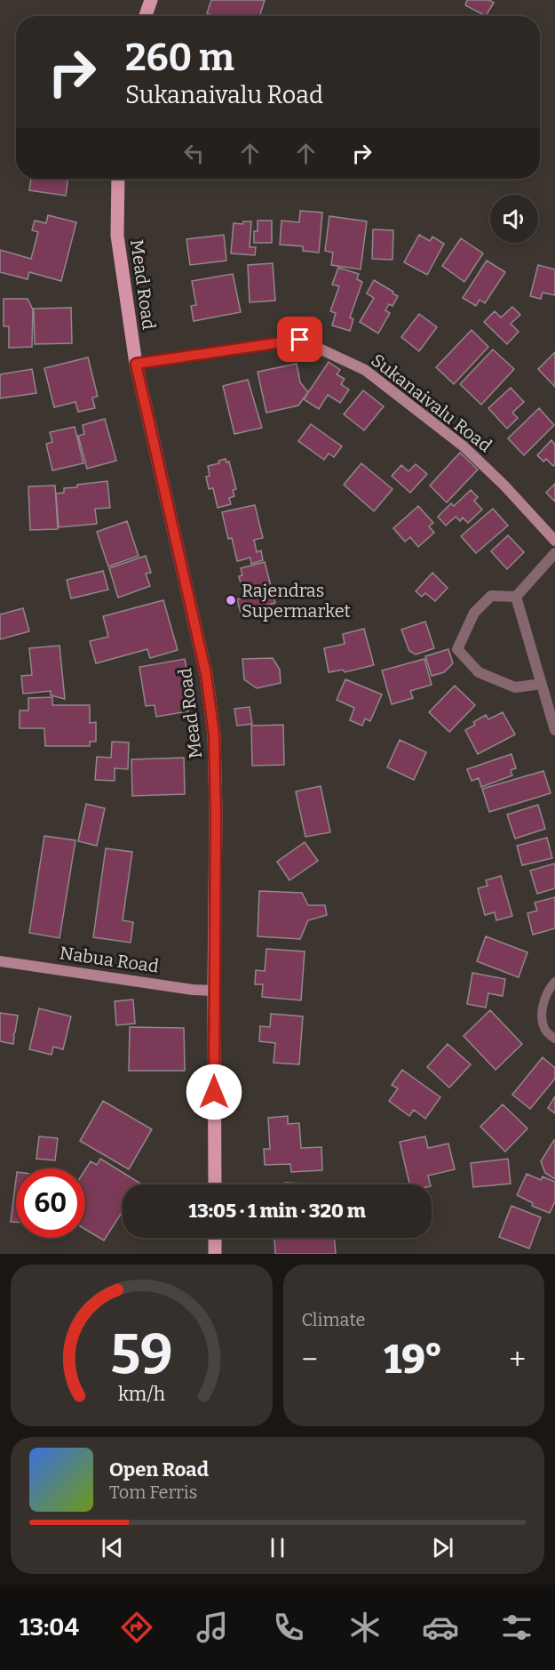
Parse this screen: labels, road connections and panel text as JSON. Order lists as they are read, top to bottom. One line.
{"streets":{"main road":["Mead Road","Sukanaivalu Road","Nabua Road"]},"crossings":[["Mead Road","Sukanaivalu Road"],["Mead Road","Nabua Road"]],"places":["Rajendras Supermarket"],"page":{"turn":["260 m","Sukanaivalu Road"],"limit":"60","trip":"13:05 · 1 min · 320 m","tile":"Climate","heat":["−","19°","+"],"song":["Open Road","Tom Ferris"],"tabs":"13:04","gauge":["59","km/h"]}}
